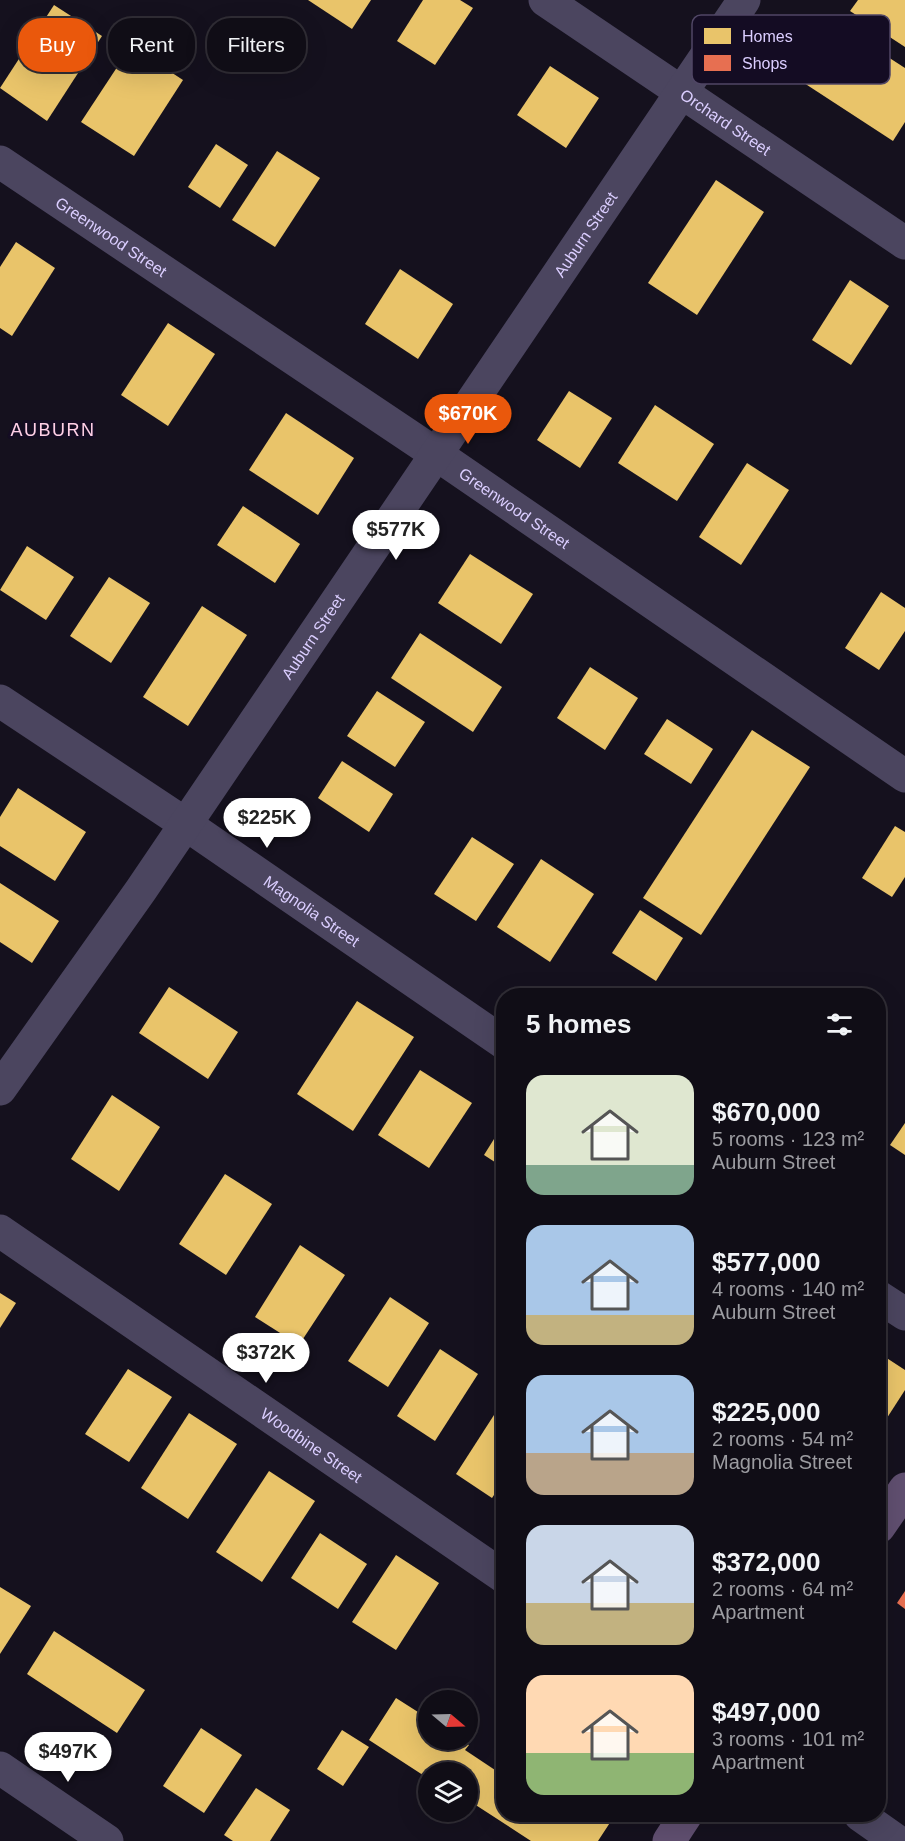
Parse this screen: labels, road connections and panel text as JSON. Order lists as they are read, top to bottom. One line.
{"streets":{"street":["Orchard Street","Auburn Street","Greenwood Street","Magnolia Street","Woodbine Street"]},"crossings":[["Orchard Street","Auburn Street"],["Auburn Street","Greenwood Street"],["Auburn Street","Magnolia Street"]],"districts":["AUBURN"],"legend":["Homes","Shops"],"north":"right","page":{"chip":["Buy","Rent","Filters"],"price":["$670K","$577K","$225K","$372K","$497K"],"heading":"5 homes","list":[{"name":"$670,000","note":"5 rooms · 123 m² · Auburn Street"},{"name":"$577,000","note":"4 rooms · 140 m² · Auburn Street"},{"name":"$225,000","note":"2 rooms · 54 m² · Magnolia Street"},{"name":"$372,000","note":"2 rooms · 64 m² · Apartment"},{"name":"$497,000","note":"3 rooms · 101 m² · Apartment"}]}}
